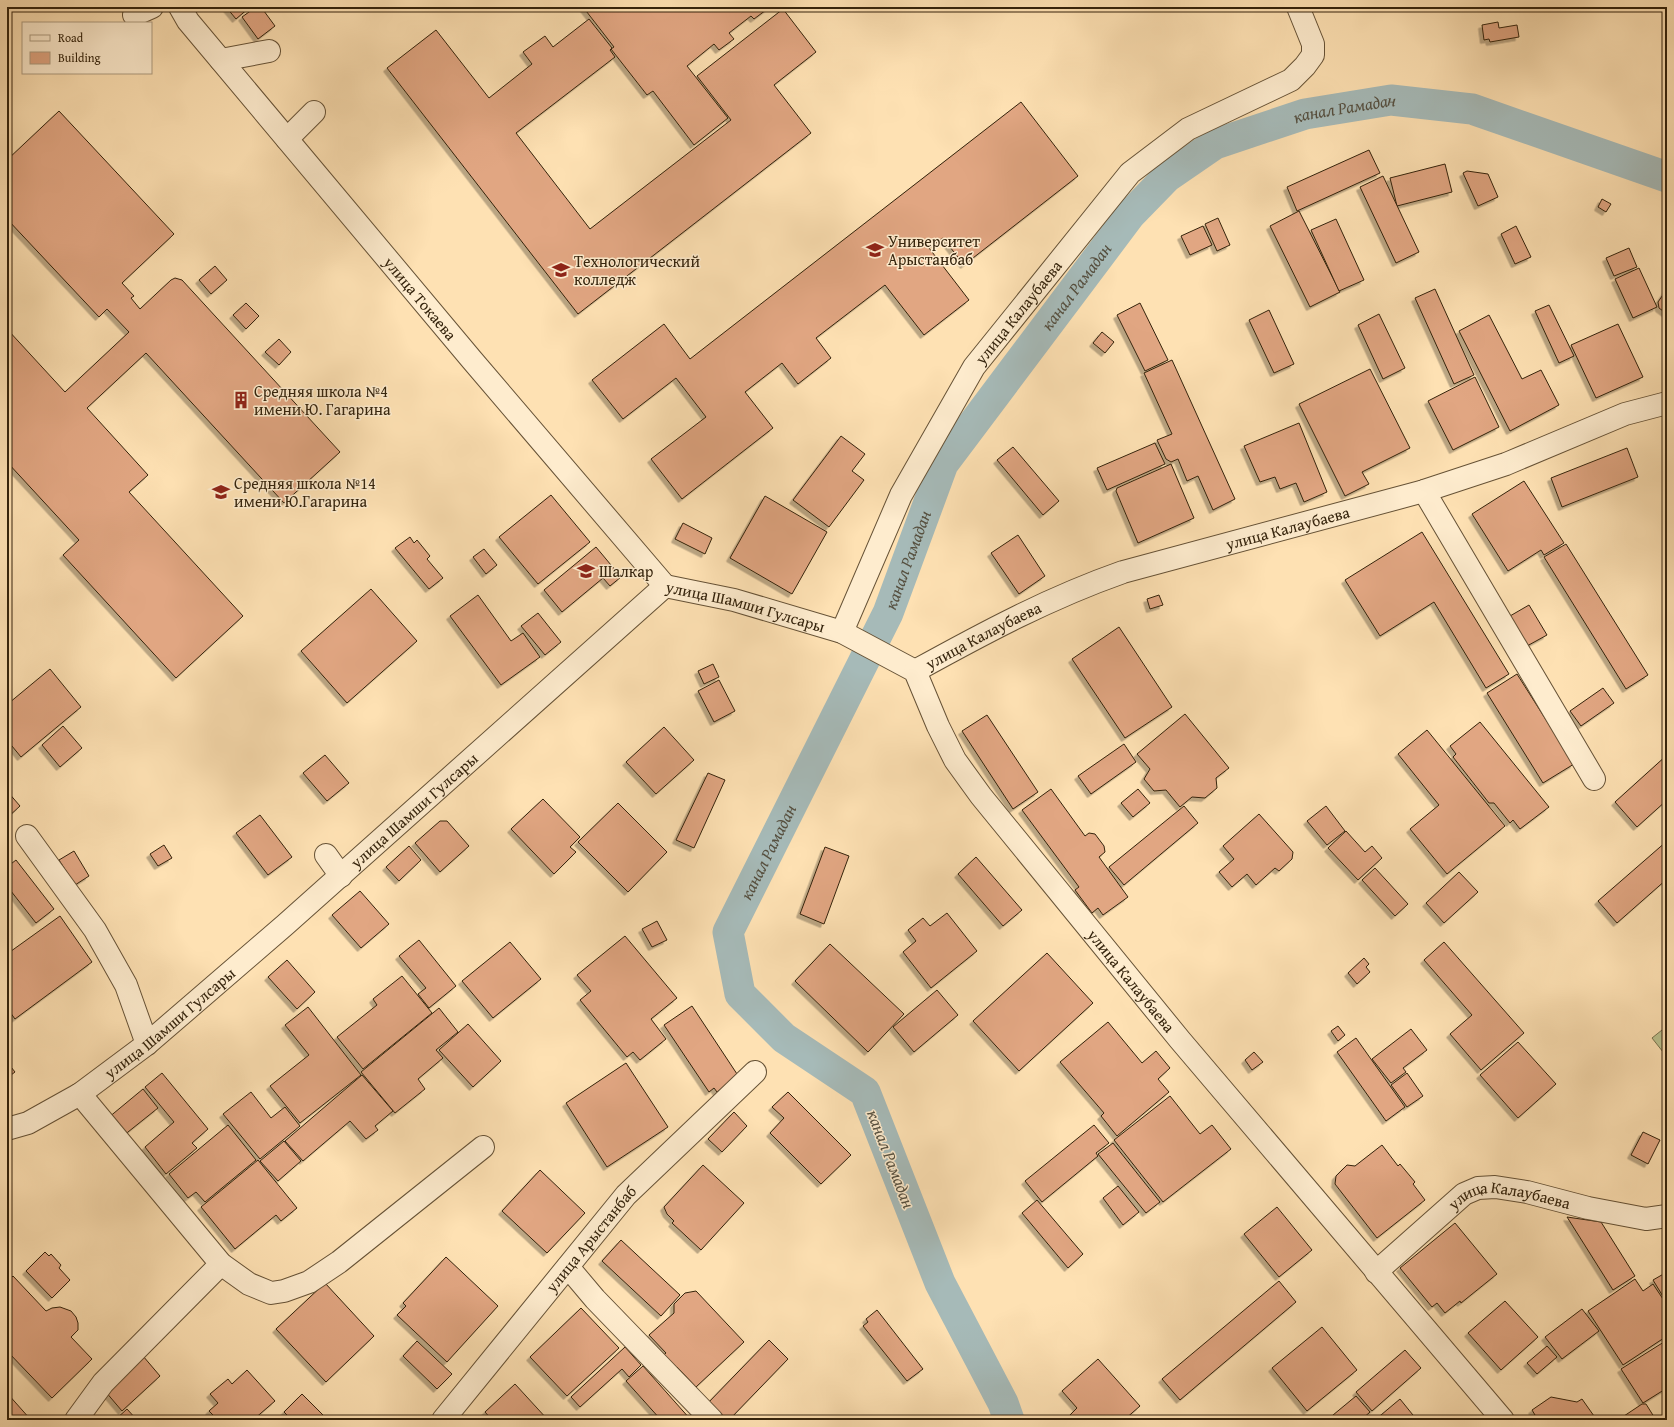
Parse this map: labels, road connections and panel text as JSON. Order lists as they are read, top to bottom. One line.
{"streets":{"street":["улица Токаева","улица Калаубаева","улица Шамши Гулсары","улица Арыстанбаб"]},"crossings":[["улица Токаева","улица Шамши Гулсары"],["улица Калаубаева","улица Шамши Гулсары"]],"water":["канал Рамадан"],"places":{"school or university":["Университет Арыстанбаб","Технологический колледж","Средняя школа №14 имени Ю.Гагарина","Шалкар"],"building":["Средняя школа №4 имени Ю. Гагарина"]},"legend":["Road","Building"]}
